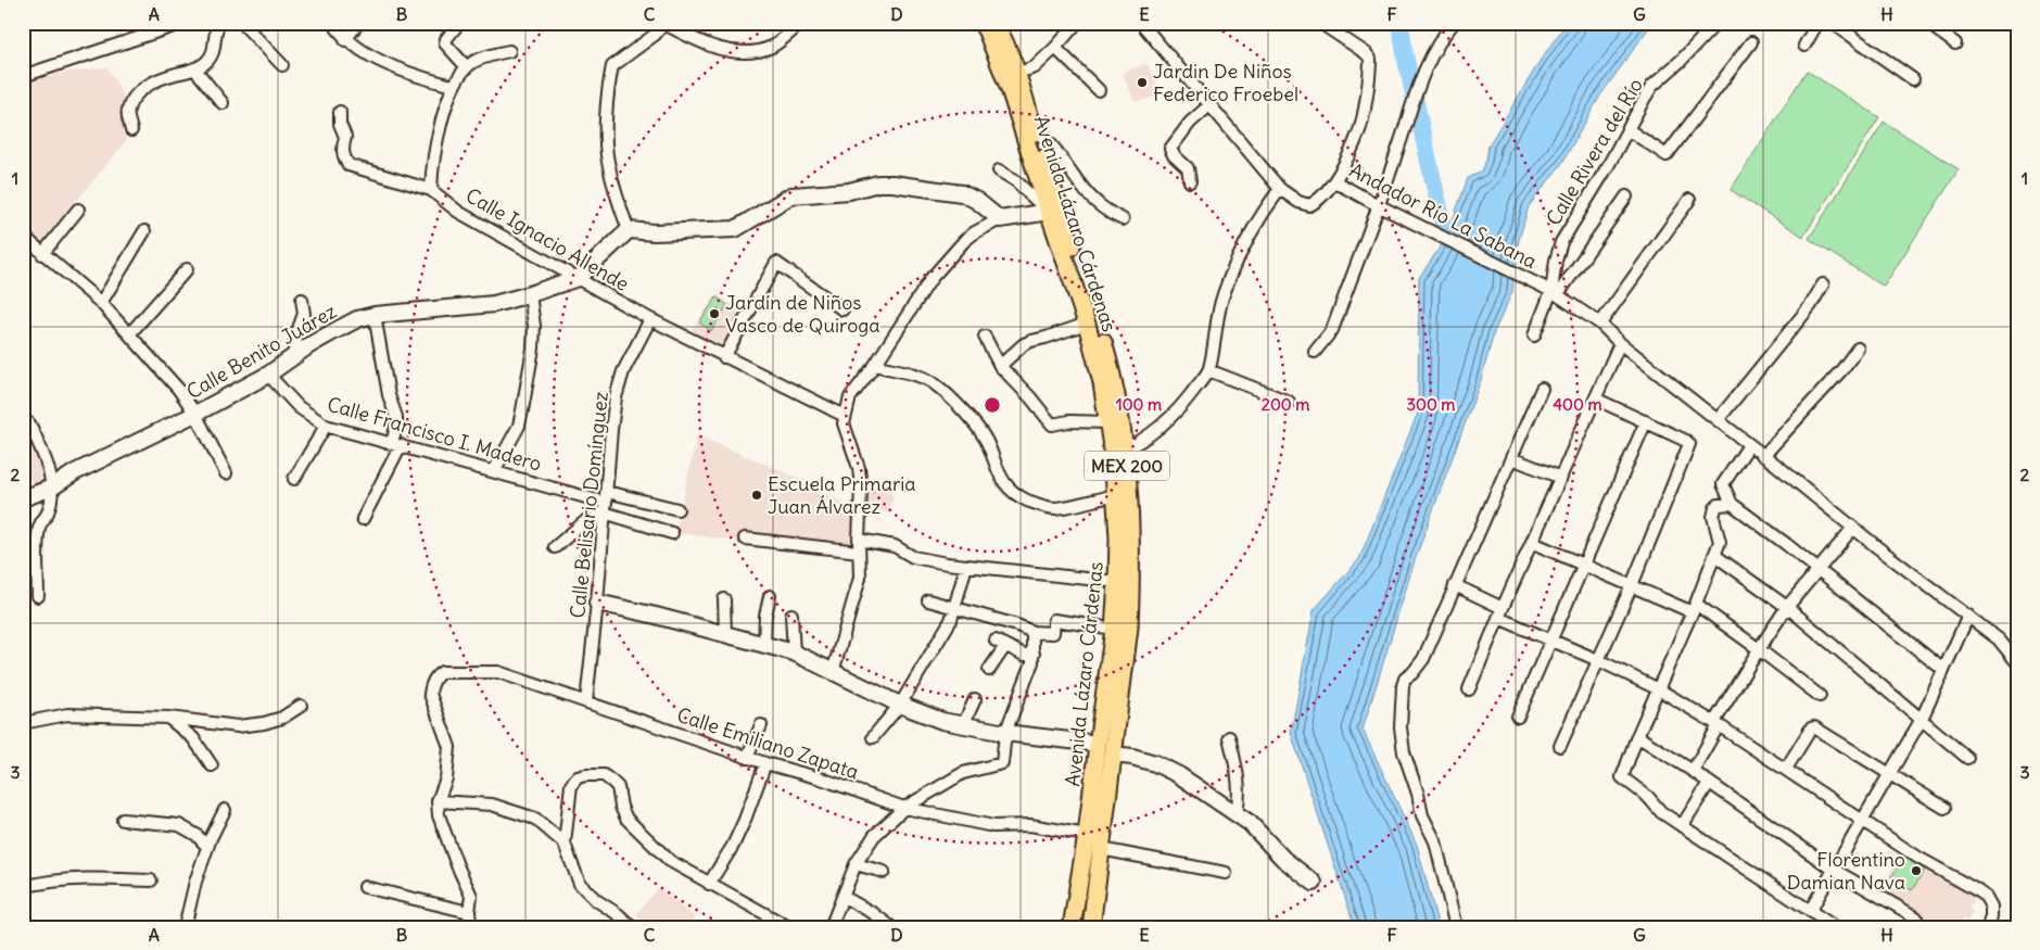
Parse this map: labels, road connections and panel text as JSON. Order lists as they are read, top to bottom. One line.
{"streets":{"main road":["Avenida Lázaro Cárdenas","MEX 200"],"street":["Calle Rivera del Río","Andador Río La Sabana","Calle Ignacio Allende","Calle Benito Juárez","Calle Francisco I. Madero","Calle Belisario Domínguez","Calle Emiliano Zapata"]},"crossings":[["Calle Rivera del Río","Andador Río La Sabana"],["Avenida Lázaro Cárdenas","Calle Emiliano Zapata"],["Calle Ignacio Allende","Calle Benito Juárez"],["Calle Ignacio Allende","Calle Belisario Domínguez"],["Calle Benito Juárez","Calle Francisco I. Madero"],["Calle Francisco I. Madero","Calle Belisario Domínguez"],["Calle Belisario Domínguez","Calle Emiliano Zapata"]],"places":["Jardin De Niños Federico Froebel","Jardín de Niños Vasco de Quiroga","Escuela Primaria Juan Álvarez","Florentino Damian Nava"],"grid":{"columns":["A","B","C","D","E","F","G","H"],"rows":["1","2","3"]},"rings":["100 m","200 m","300 m","400 m"]}
